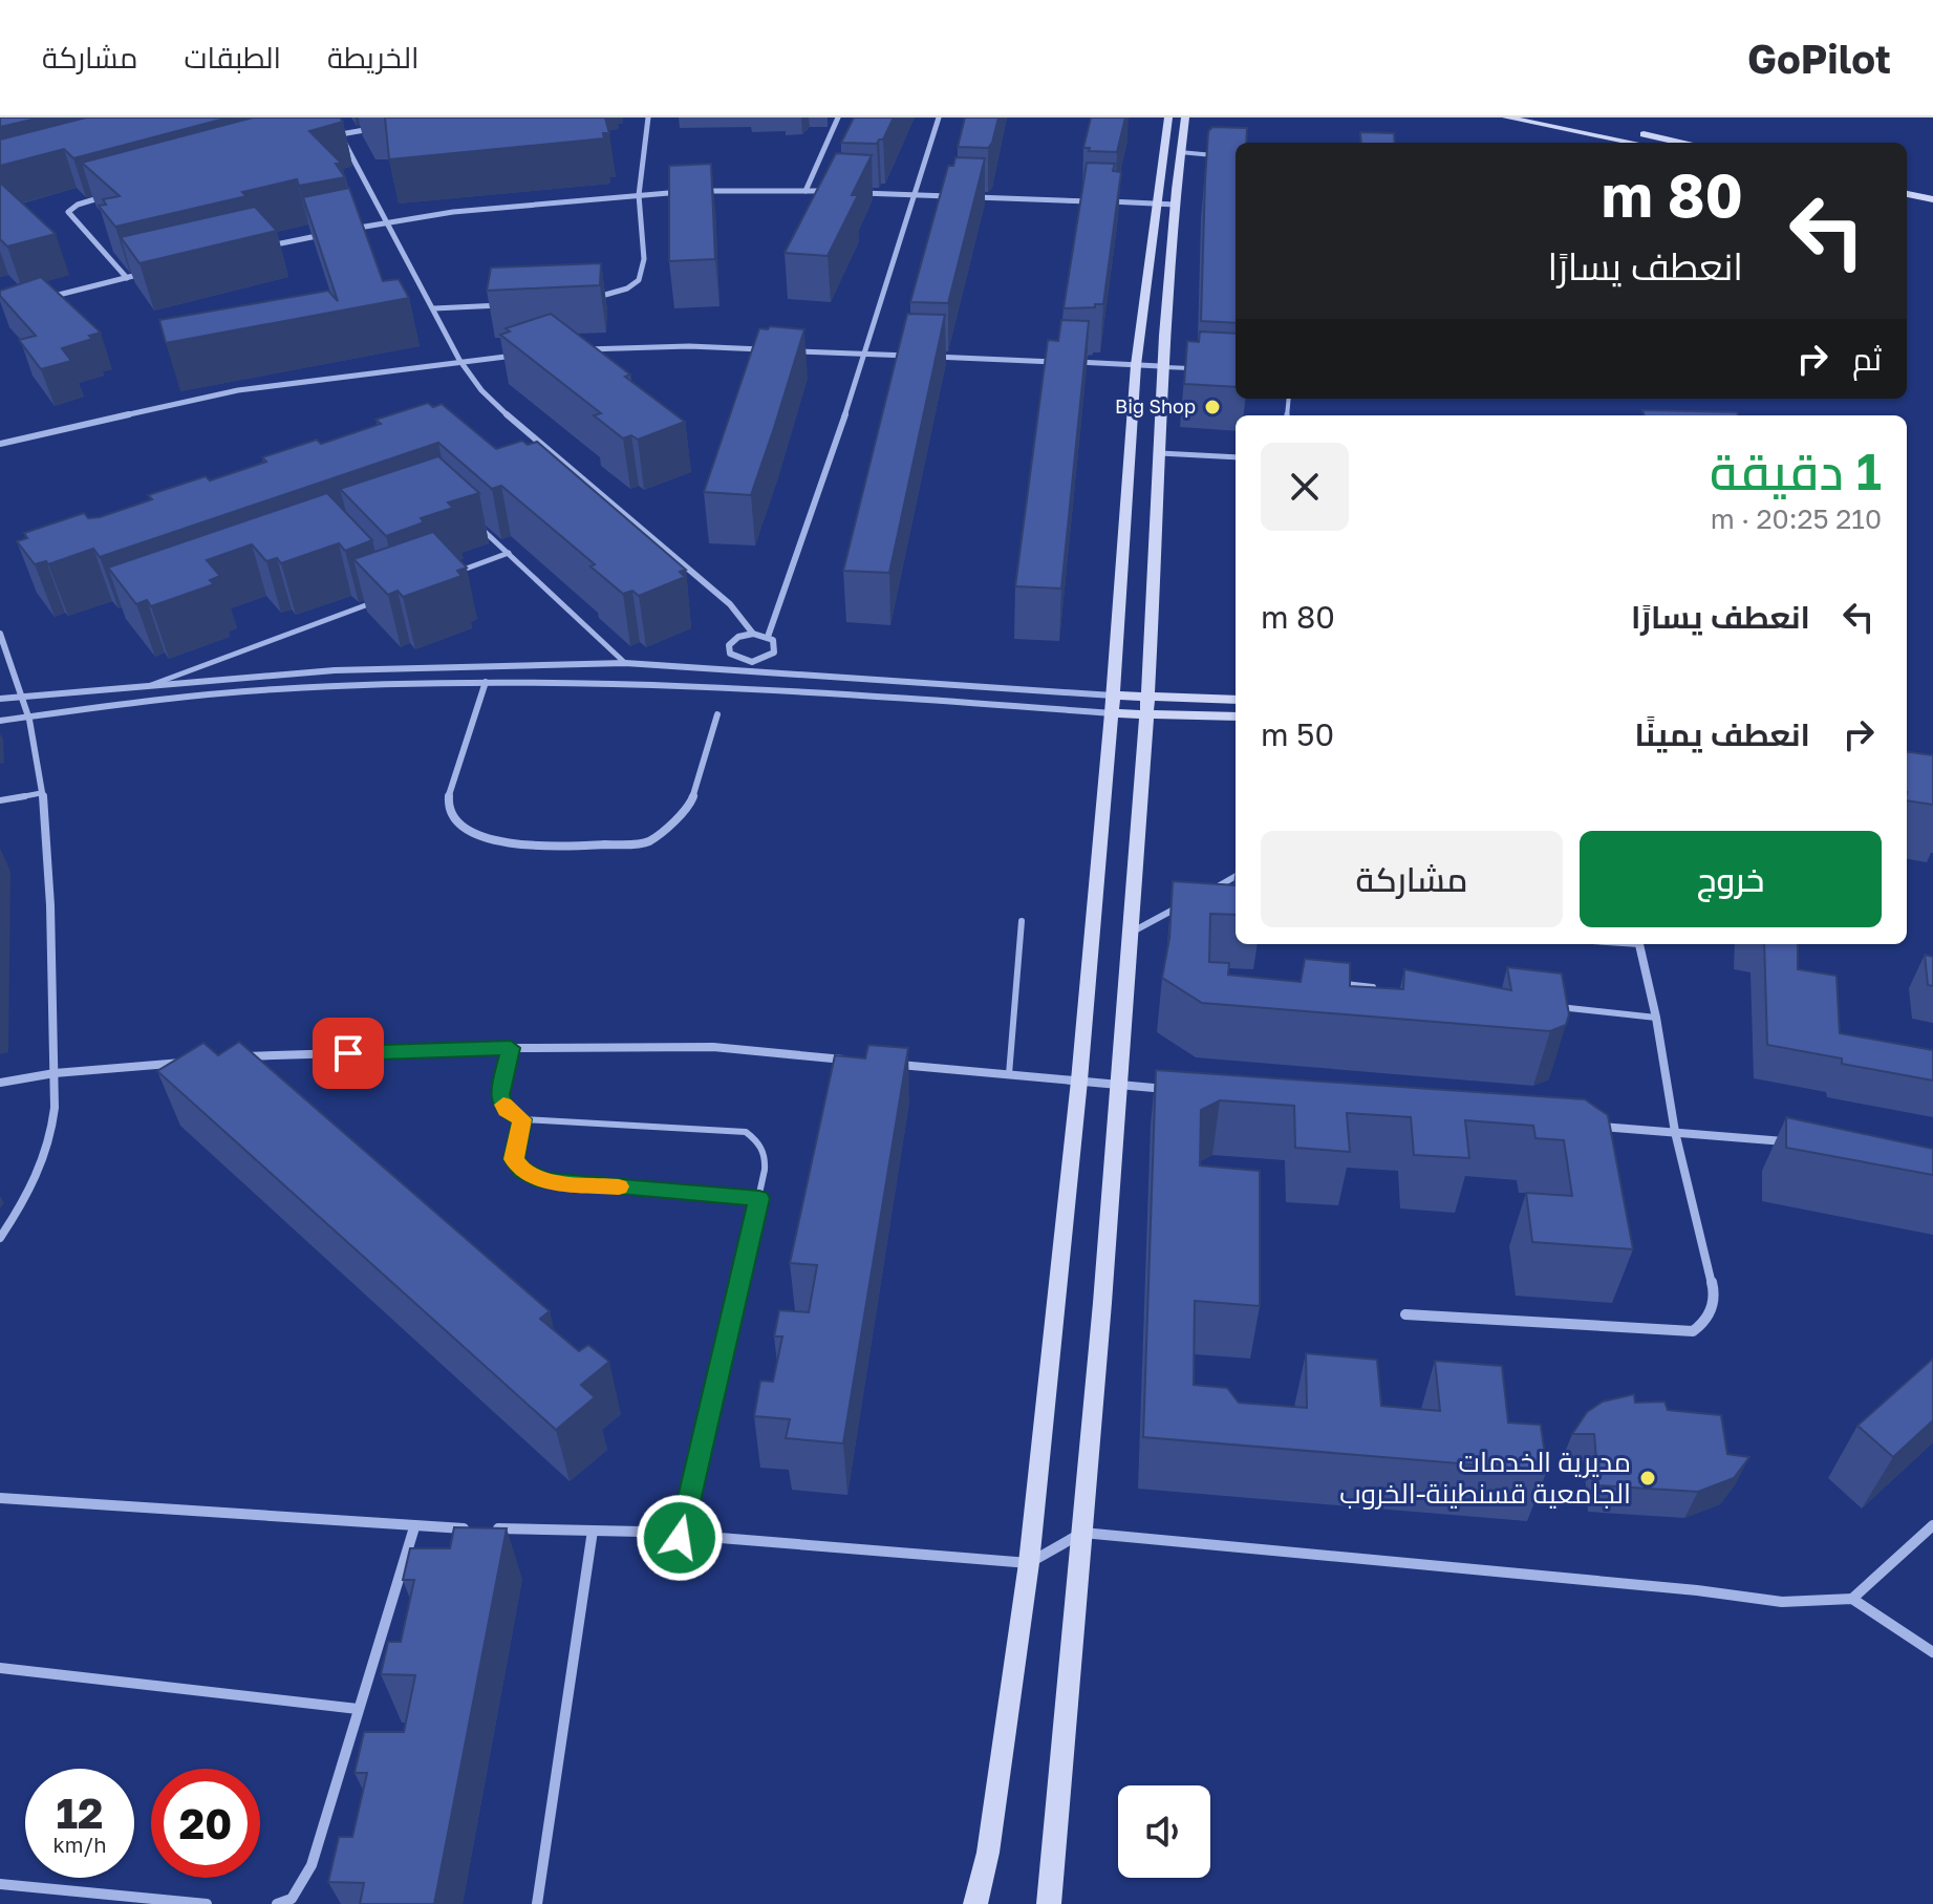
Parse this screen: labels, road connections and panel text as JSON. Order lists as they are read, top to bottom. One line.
{"places":["Big Shop","مديرية الخدمات الجامعية قسنطينة-الخروب"],"page":{"header":"GoPilot","nav":["الخريطة","الطبقات","مشاركة"],"turn":["80 m","انعطف يسارًا"],"then":"ثم","heading":["1 دقيقة","210 m · 20:25"],"list":[{"name":"انعطف يسارًا","value":"80 m"},{"name":"انعطف يمينًا","value":"50 m"}],"buttons":["خروج","مشاركة"],"speed":"12 km/h","limit":"20"}}
